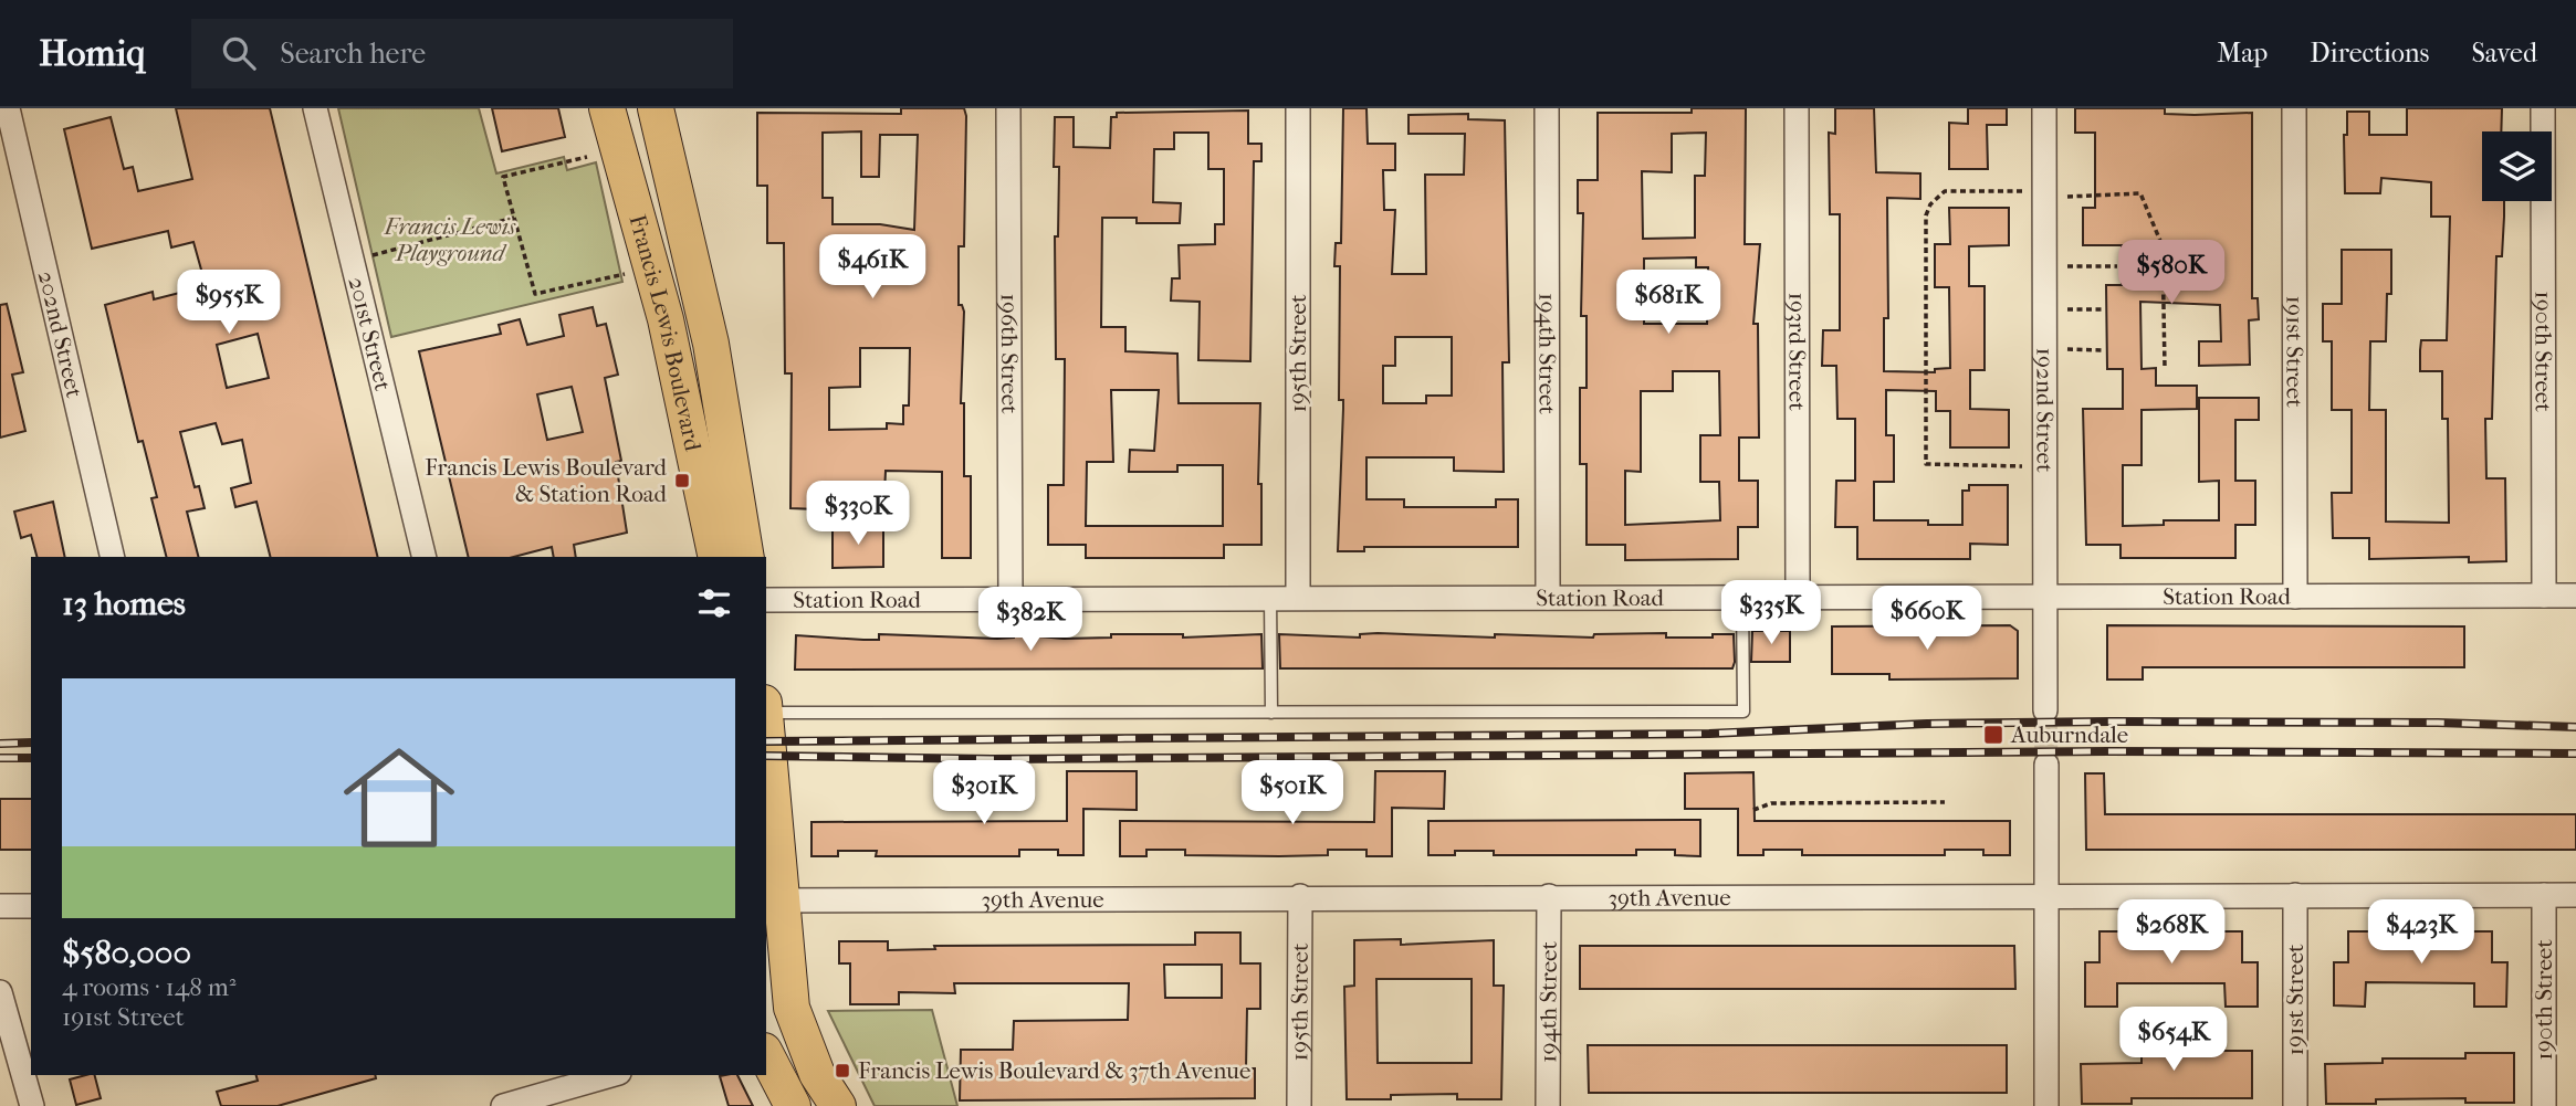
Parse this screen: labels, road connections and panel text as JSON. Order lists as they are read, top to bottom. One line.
{"streets":{"main road":["Francis Lewis Boulevard"],"street":["202nd Street","201st Street","196th Street","193rd Street","191st Street","190th Street","195th Street","194th Street","192nd Street","Station Road","39th Avenue"]},"crossings":[["196th Street","Station Road"],["193rd Street","Station Road"],["191st Street","Station Road"],["191st Street","39th Avenue"],["190th Street","Station Road"],["190th Street","39th Avenue"],["195th Street","Station Road"],["195th Street","39th Avenue"],["194th Street","Station Road"],["194th Street","39th Avenue"],["192nd Street","Station Road"]],"parks":["Francis Lewis Playground"],"places":{"transit":["Francis Lewis Boulevard & Station Road","Auburndale","Francis Lewis Boulevard & 37th Avenue"]},"page":{"header":"Homiq","search":"Search here","nav":["Map","Directions","Saved"],"price":["$461K","$580K","$955K","$681K","$330K","$335K","$660K","$382K","$301K","$501K","$268K","$423K","$654K"],"heading":"13 homes","list":[{"name":"$580,000","note":"4 rooms · 148 m² · 191st Street"}]}}
